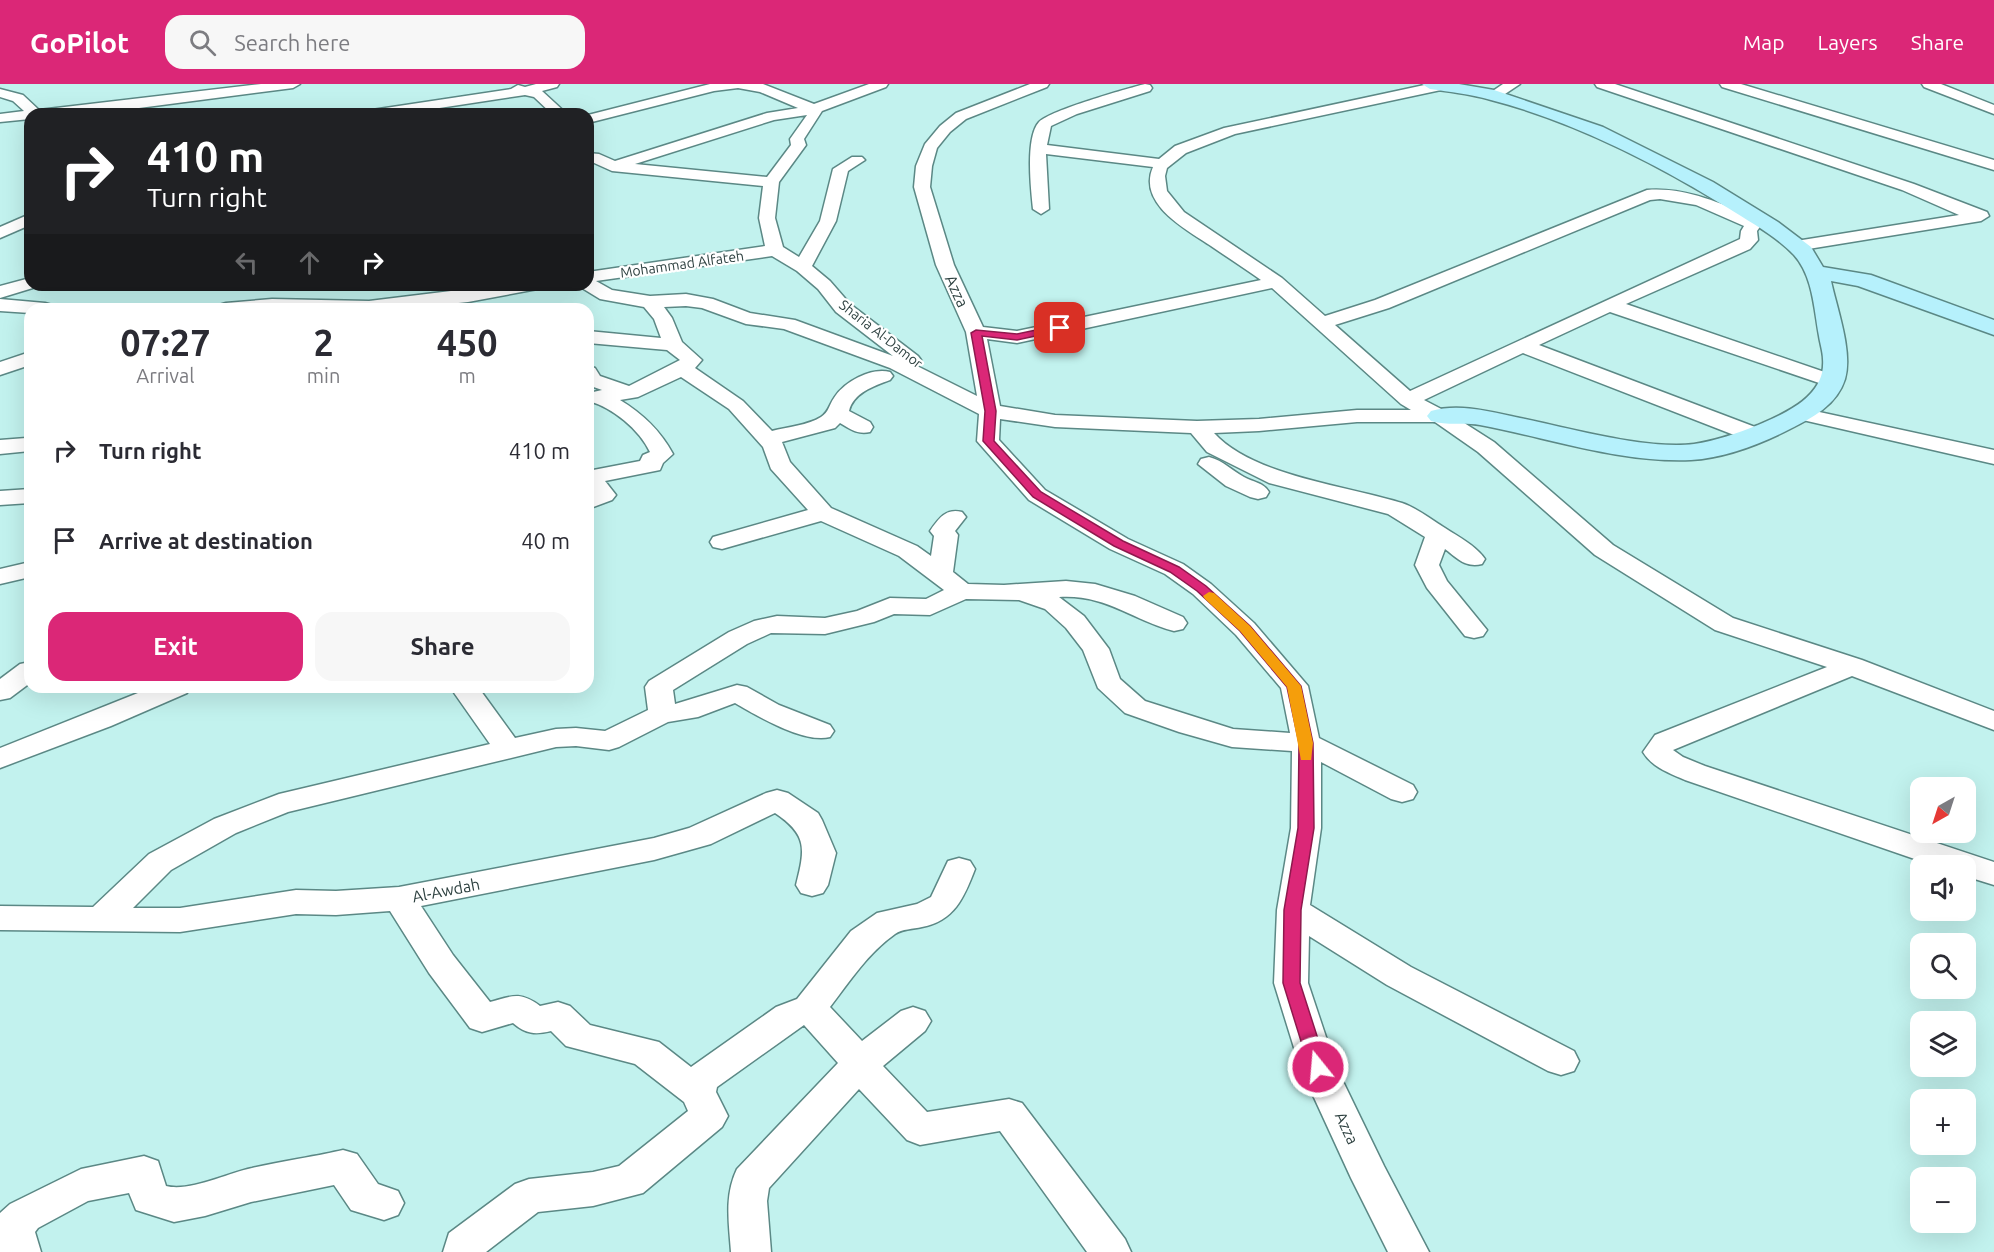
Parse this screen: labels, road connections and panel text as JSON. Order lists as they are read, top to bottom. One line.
{"streets":{"street":["Mohammad Alfateh","Azza","Sharia Al-Damor","Al-Awdah"]},"crossings":[["Mohammad Alfateh","Sharia Al-Damor"],["Azza","Sharia Al-Damor"]],"north":"bottom left","page":{"header":"GoPilot","search":"Search here","nav":["Map","Layers","Share"],"turn":["410 m","Turn right"],"eta":["07:27","Arrival","2","min","450","m"],"list":[{"name":"Turn right","value":"410 m"},{"name":"Arrive at destination","value":"40 m"}],"buttons":["Exit","Share"],"map_buttons":["+","−"]}}
